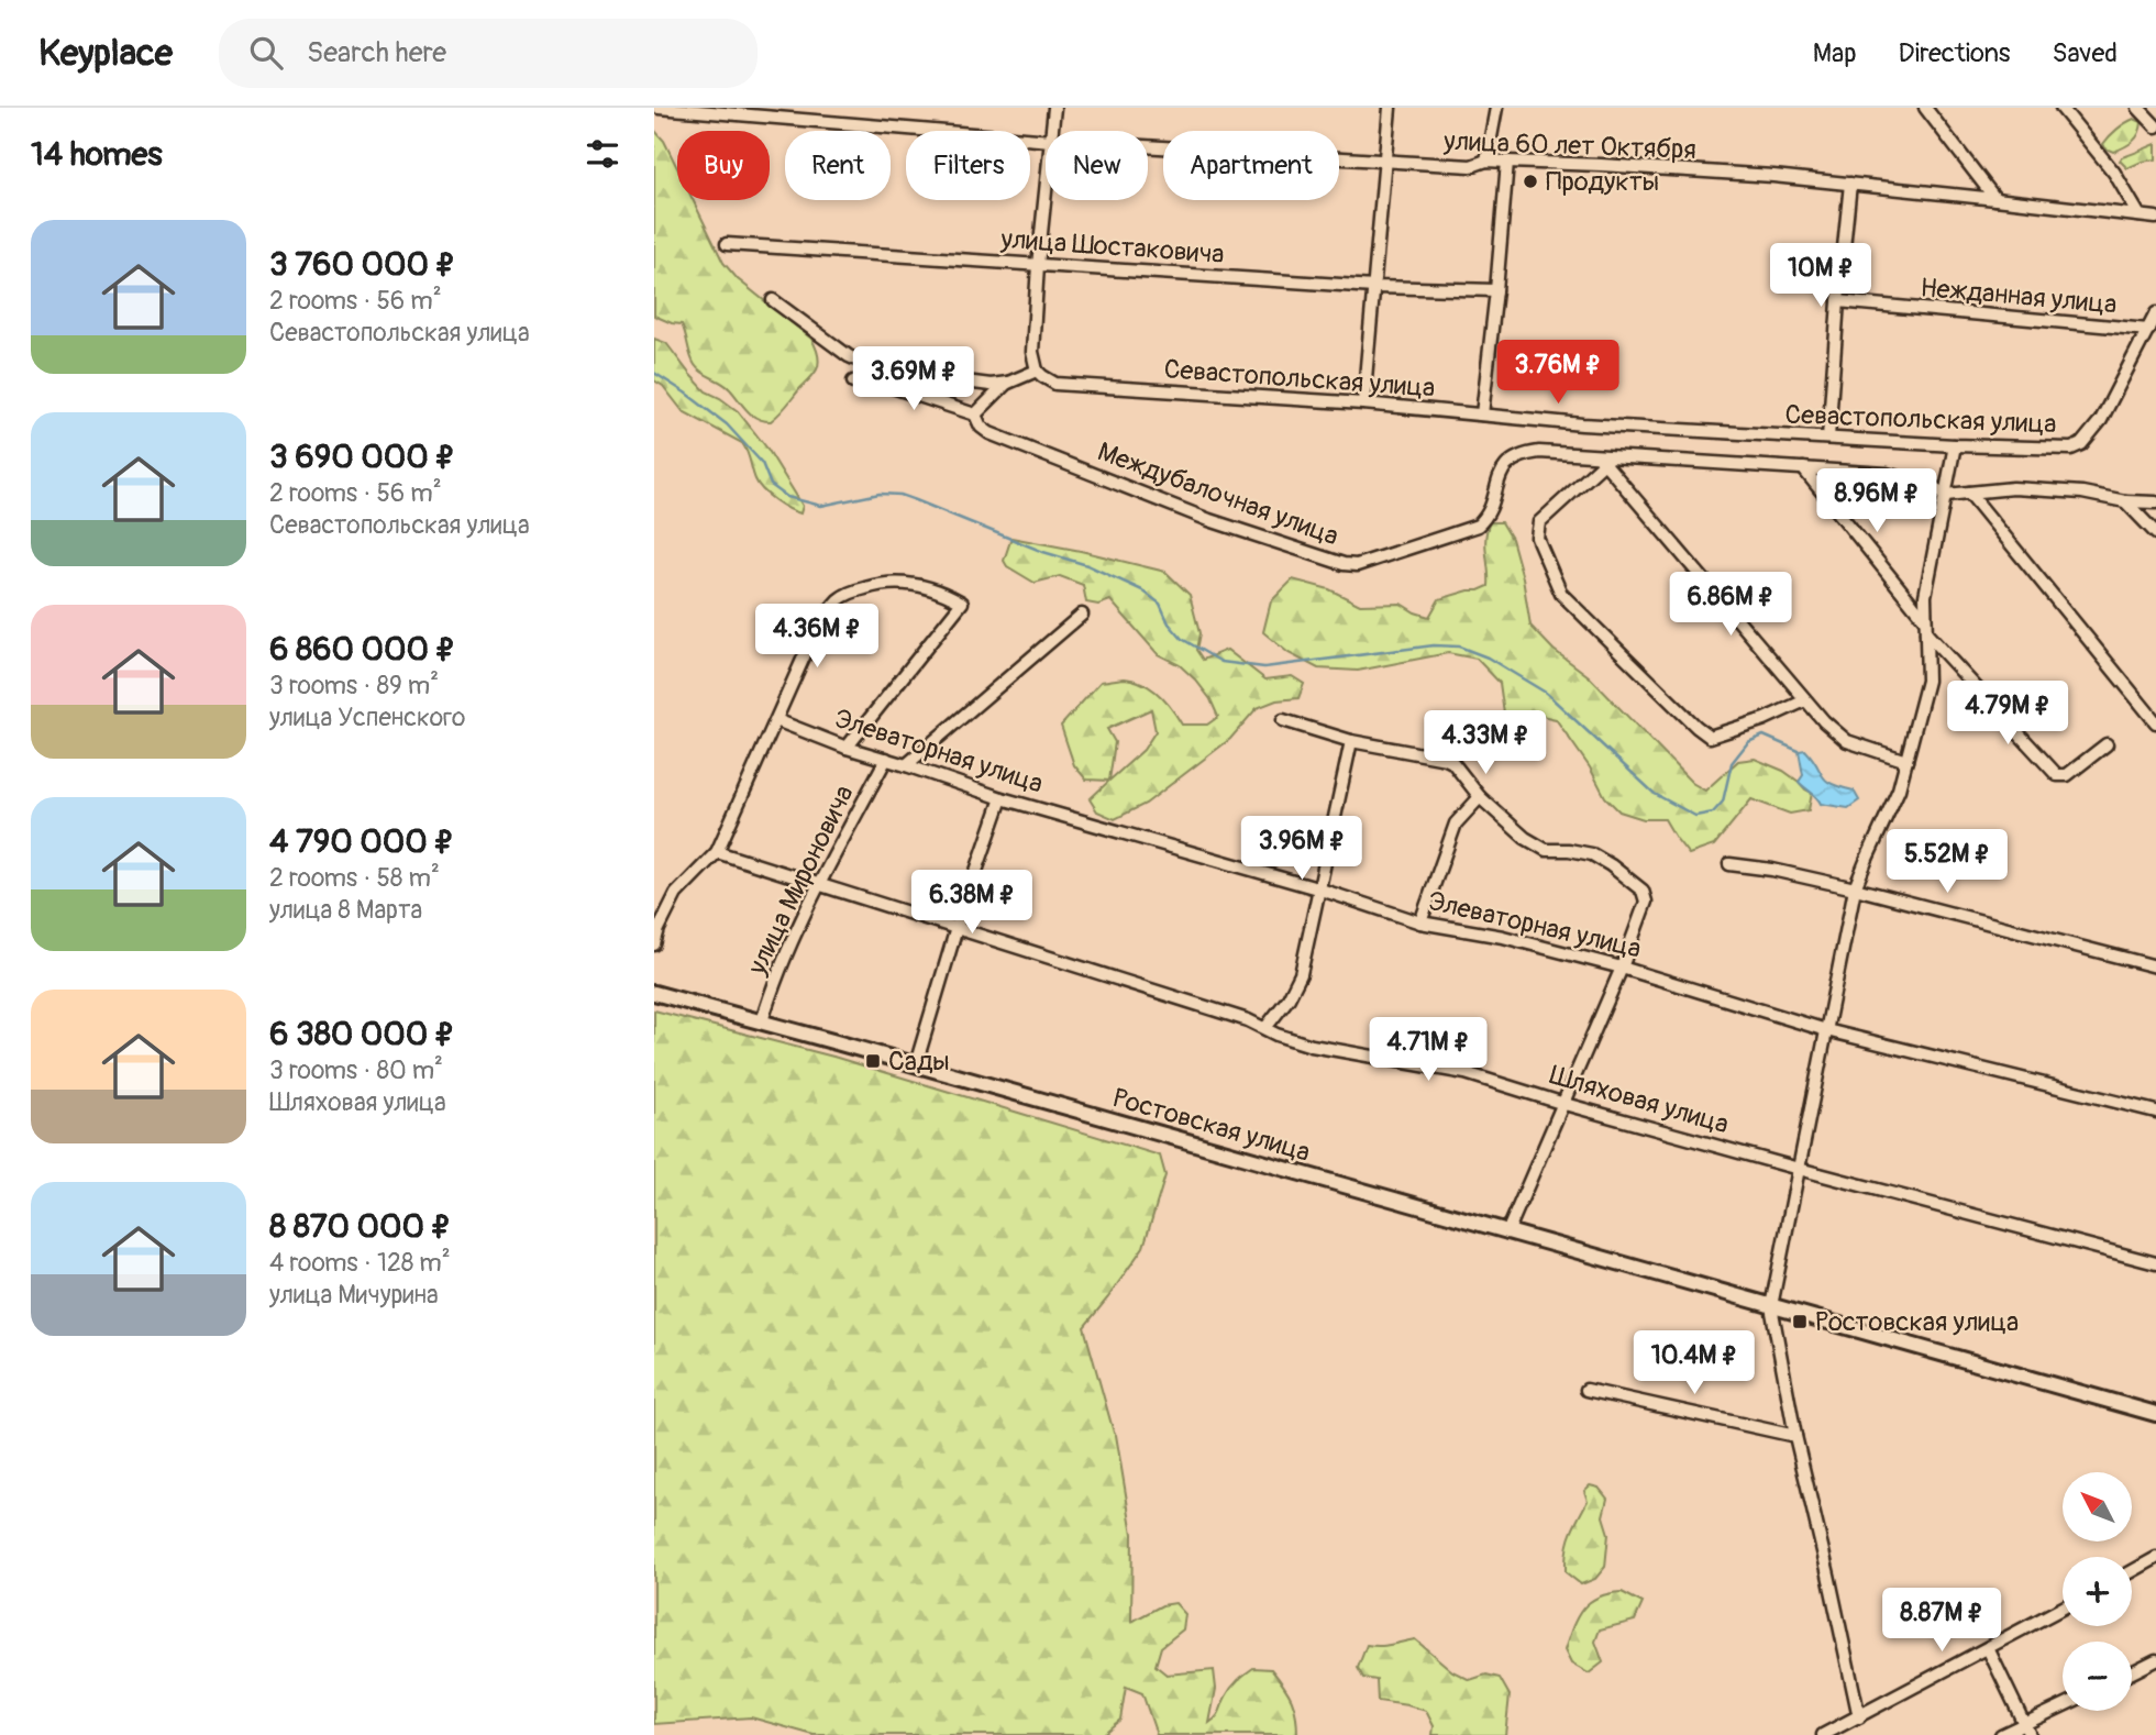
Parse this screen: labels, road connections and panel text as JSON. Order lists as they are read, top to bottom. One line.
{"streets":{"main road":["Ростовская улица"],"street":["улица 60 лет Октября","улица Шостаковича","Нежданная улица","Севастопольская улица","Междубалочная улица","Элеваторная улица","улица Мироновича","Шляховая улица"]},"crossings":[["Нежданная улица","Севастопольская улица"],["Элеваторная улица","улица Мироновича"],["улица Мироновича","Шляховая улица"],["улица Мироновича","Ростовская улица"]],"places":{"other":["Продукты"],"transit":["Сады","Ростовская улица"]},"north":"top left","page":{"header":"Keyplace","search":"Search here","nav":["Map","Directions","Saved"],"heading":"14 homes","chip":["Buy","Rent","Filters","New","Apartment"],"list":[{"name":"3 760 000 ₽","note":"2 rooms · 56 m² · Севастопольская улица"},{"name":"3 690 000 ₽","note":"2 rooms · 56 m² · Севастопольская улица"},{"name":"6 860 000 ₽","note":"3 rooms · 89 m² · улица Успенского"},{"name":"4 790 000 ₽","note":"2 rooms · 58 m² · улица 8 Марта"},{"name":"6 380 000 ₽","note":"3 rooms · 80 m² · Шляховая улица"},{"name":"8 870 000 ₽","note":"4 rooms · 128 m² · улица Мичурина"}],"price":["10M ₽","3.76M ₽","3.69M ₽","8.96M ₽","6.86M ₽","4.36M ₽","4.79M ₽","4.33M ₽","3.96M ₽","5.52M ₽","6.38M ₽","4.71M ₽","10.4M ₽","8.87M ₽"],"map_buttons":["+","−"]}}
